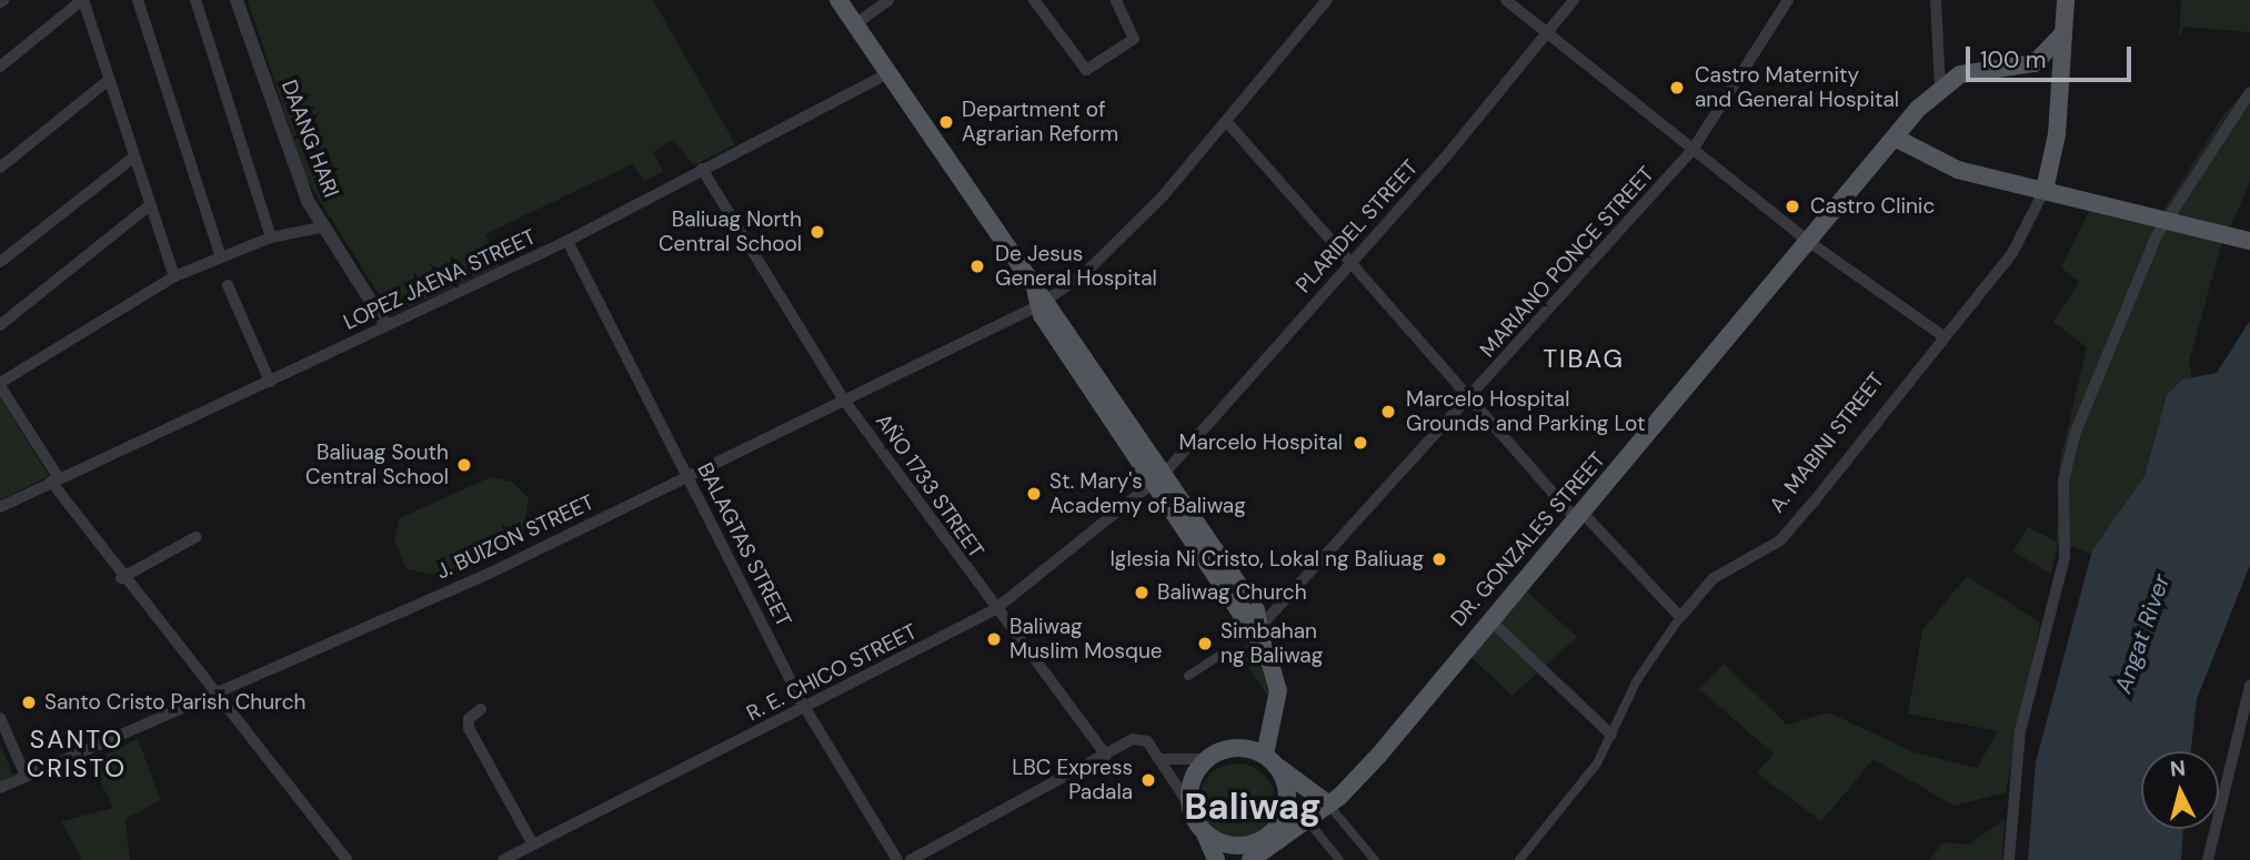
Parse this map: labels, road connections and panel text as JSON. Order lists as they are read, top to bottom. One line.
{"streets":{"main road":["A. MABINI STREET","DR. GONZALES STREET"],"street":["DAANG HARI","PLARIDEL STREET","MARIANO PONCE STREET","LOPEZ JAENA STREET","AÑO 1733 STREET","J. BUIZON STREET","BALAGTAS STREET","R. E. CHICO STREET"]},"crossings":[["DAANG HARI","LOPEZ JAENA STREET"],["PLARIDEL STREET","R. E. CHICO STREET"],["LOPEZ JAENA STREET","AÑO 1733 STREET"],["LOPEZ JAENA STREET","BALAGTAS STREET"],["A. MABINI STREET","DR. GONZALES STREET"],["AÑO 1733 STREET","J. BUIZON STREET"],["AÑO 1733 STREET","R. E. CHICO STREET"],["J. BUIZON STREET","BALAGTAS STREET"],["BALAGTAS STREET","R. E. CHICO STREET"]],"districts":["TIBAG","SANTO CRISTO","Baliwag"],"water":["Angat River"],"places":["Castro Maternity and General Hospital","Department of Agrarian Reform","Castro Clinic","Baliuag North Central School","De Jesus General Hospital","Marcelo Hospital Grounds and Parking Lot","Marcelo Hospital","Baliuag South Central School","St. Mary's Academy of Baliwag","Iglesia Ni Cristo, Lokal ng Baliuag","Baliwag Church","Baliwag Muslim Mosque","Simbahan ng Baliwag","Santo Cristo Parish Church","LBC Express Padala"],"scale_bar":"100 m","north":"top"}
